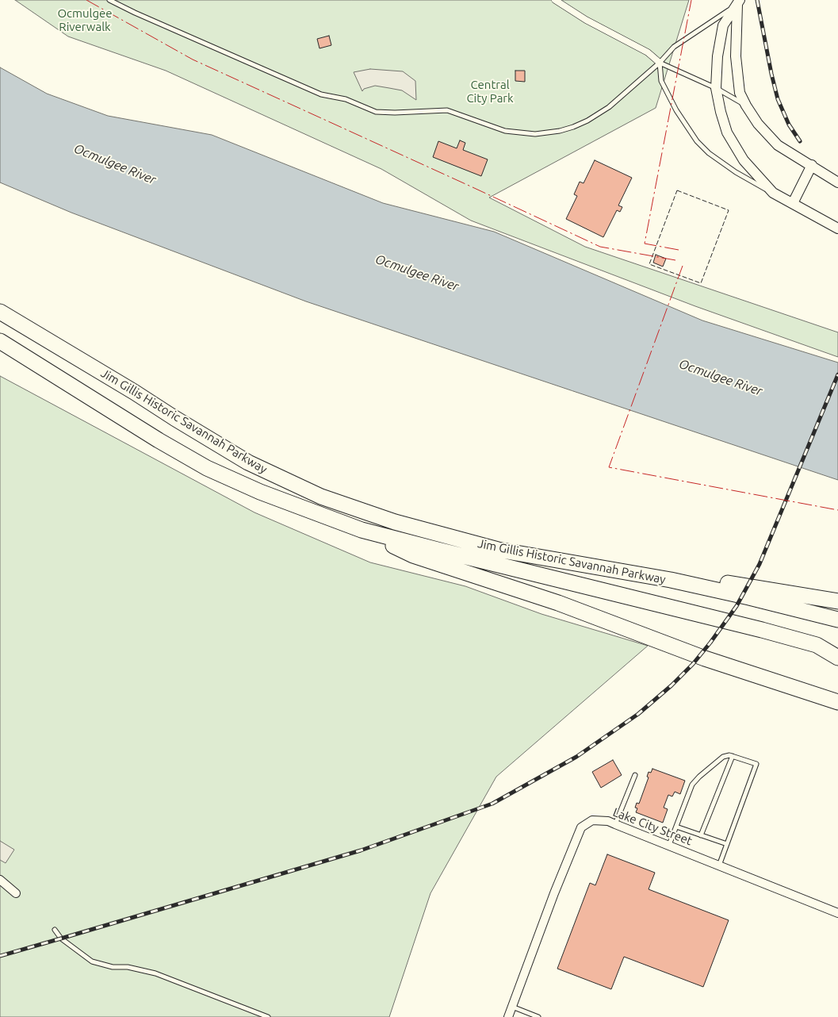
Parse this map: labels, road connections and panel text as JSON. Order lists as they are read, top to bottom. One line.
{"streets":{"highway":["Jim Gillis Historic Savannah Parkway"],"street":["Lake City Street"]},"water":["Ocmulgee River"],"parks":["Ocmulgee Riverwalk","Central City Park"]}
